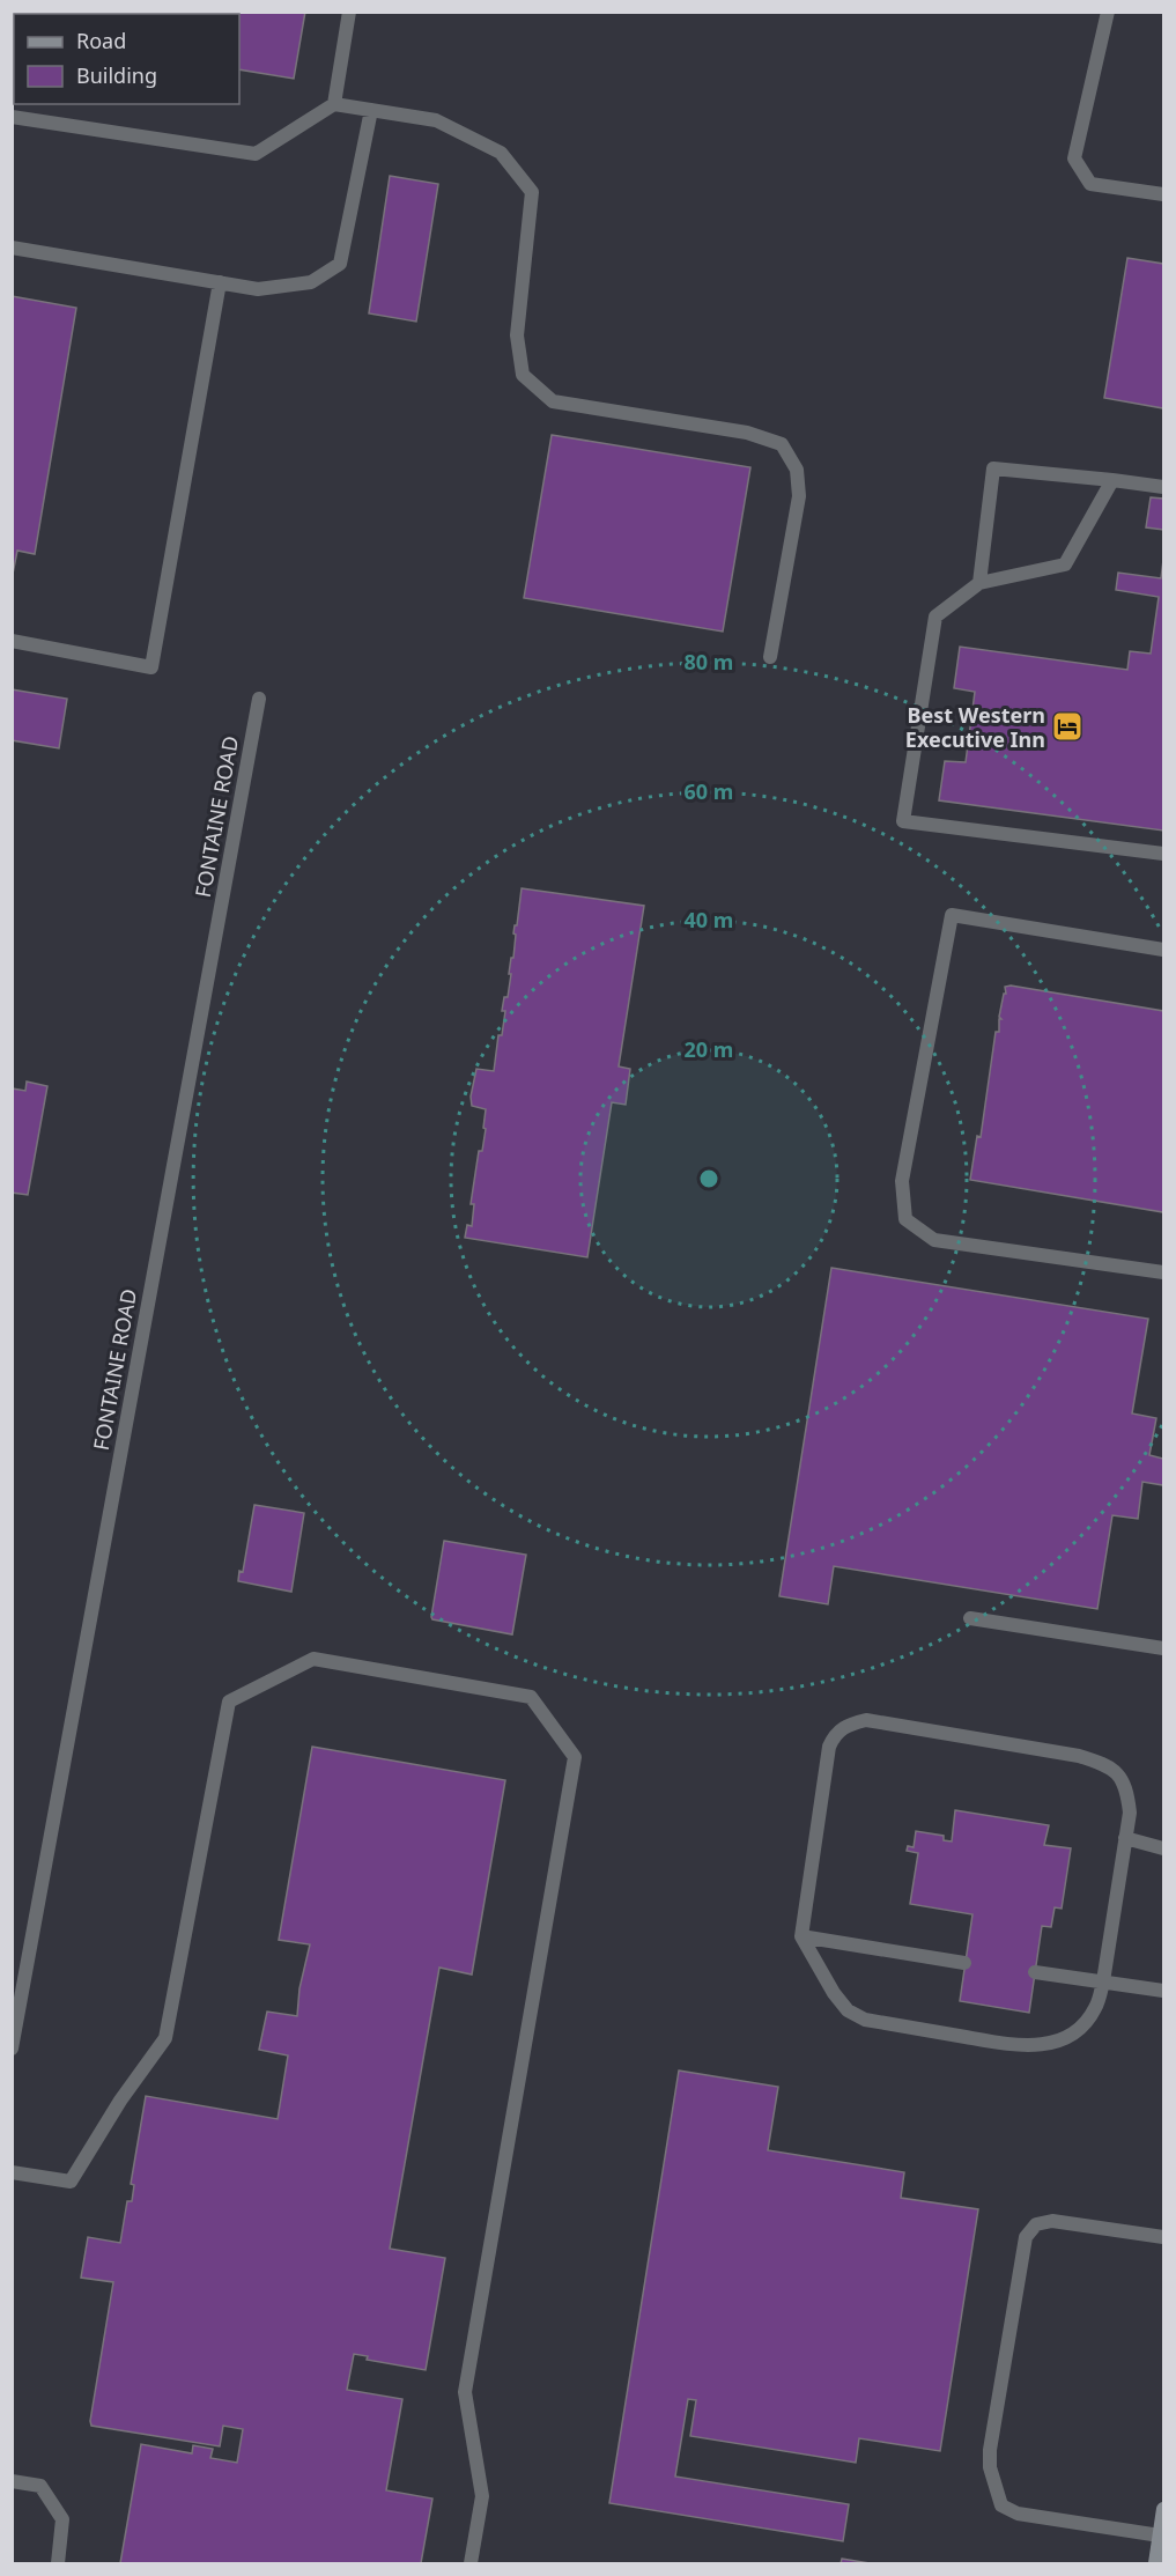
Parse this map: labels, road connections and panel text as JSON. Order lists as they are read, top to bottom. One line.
{"streets":{"street":["FONTAINE ROAD"]},"places":{"hotel":["Best Western Executive Inn"]},"legend":["Road","Building"],"rings":["80 m","60 m","40 m","20 m"]}
